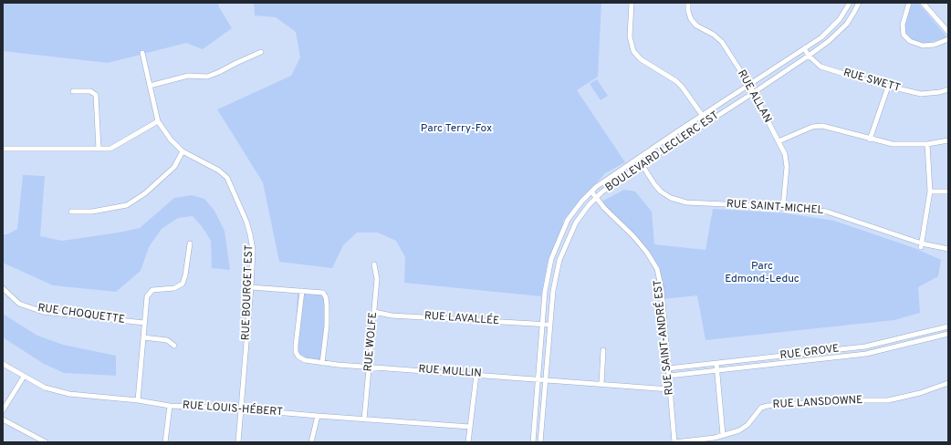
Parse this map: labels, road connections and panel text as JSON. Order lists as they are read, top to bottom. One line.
{"streets":{"street":["RUE SWETT","RUE ALLAN","BOULEVARD LECLERC EST","RUE SAINT-MICHEL","RUE BOURGET EST","RUE CHOQUETTE","RUE LAVALLÉE","RUE SAINT-ANDRÉ EST","RUE WOLFE","RUE GROVE","RUE MULLIN","RUE LANSDOWNE","RUE LOUIS-HÉBERT"]},"crossings":[["RUE SWETT","BOULEVARD LECLERC EST"],["RUE ALLAN","BOULEVARD LECLERC EST"],["RUE ALLAN","RUE SAINT-MICHEL"],["BOULEVARD LECLERC EST","RUE SAINT-MICHEL"],["BOULEVARD LECLERC EST","RUE LAVALLÉE"],["BOULEVARD LECLERC EST","RUE SAINT-ANDRÉ EST"],["BOULEVARD LECLERC EST","RUE MULLIN"],["RUE BOURGET EST","RUE LOUIS-HÉBERT"],["RUE LAVALLÉE","RUE WOLFE"],["RUE SAINT-ANDRÉ EST","RUE GROVE"],["RUE SAINT-ANDRÉ EST","RUE MULLIN"],["RUE SAINT-ANDRÉ EST","RUE LANSDOWNE"],["RUE WOLFE","RUE MULLIN"],["RUE WOLFE","RUE LOUIS-HÉBERT"]],"parks":["Parc Terry-Fox","Parc Edmond-Leduc"]}
